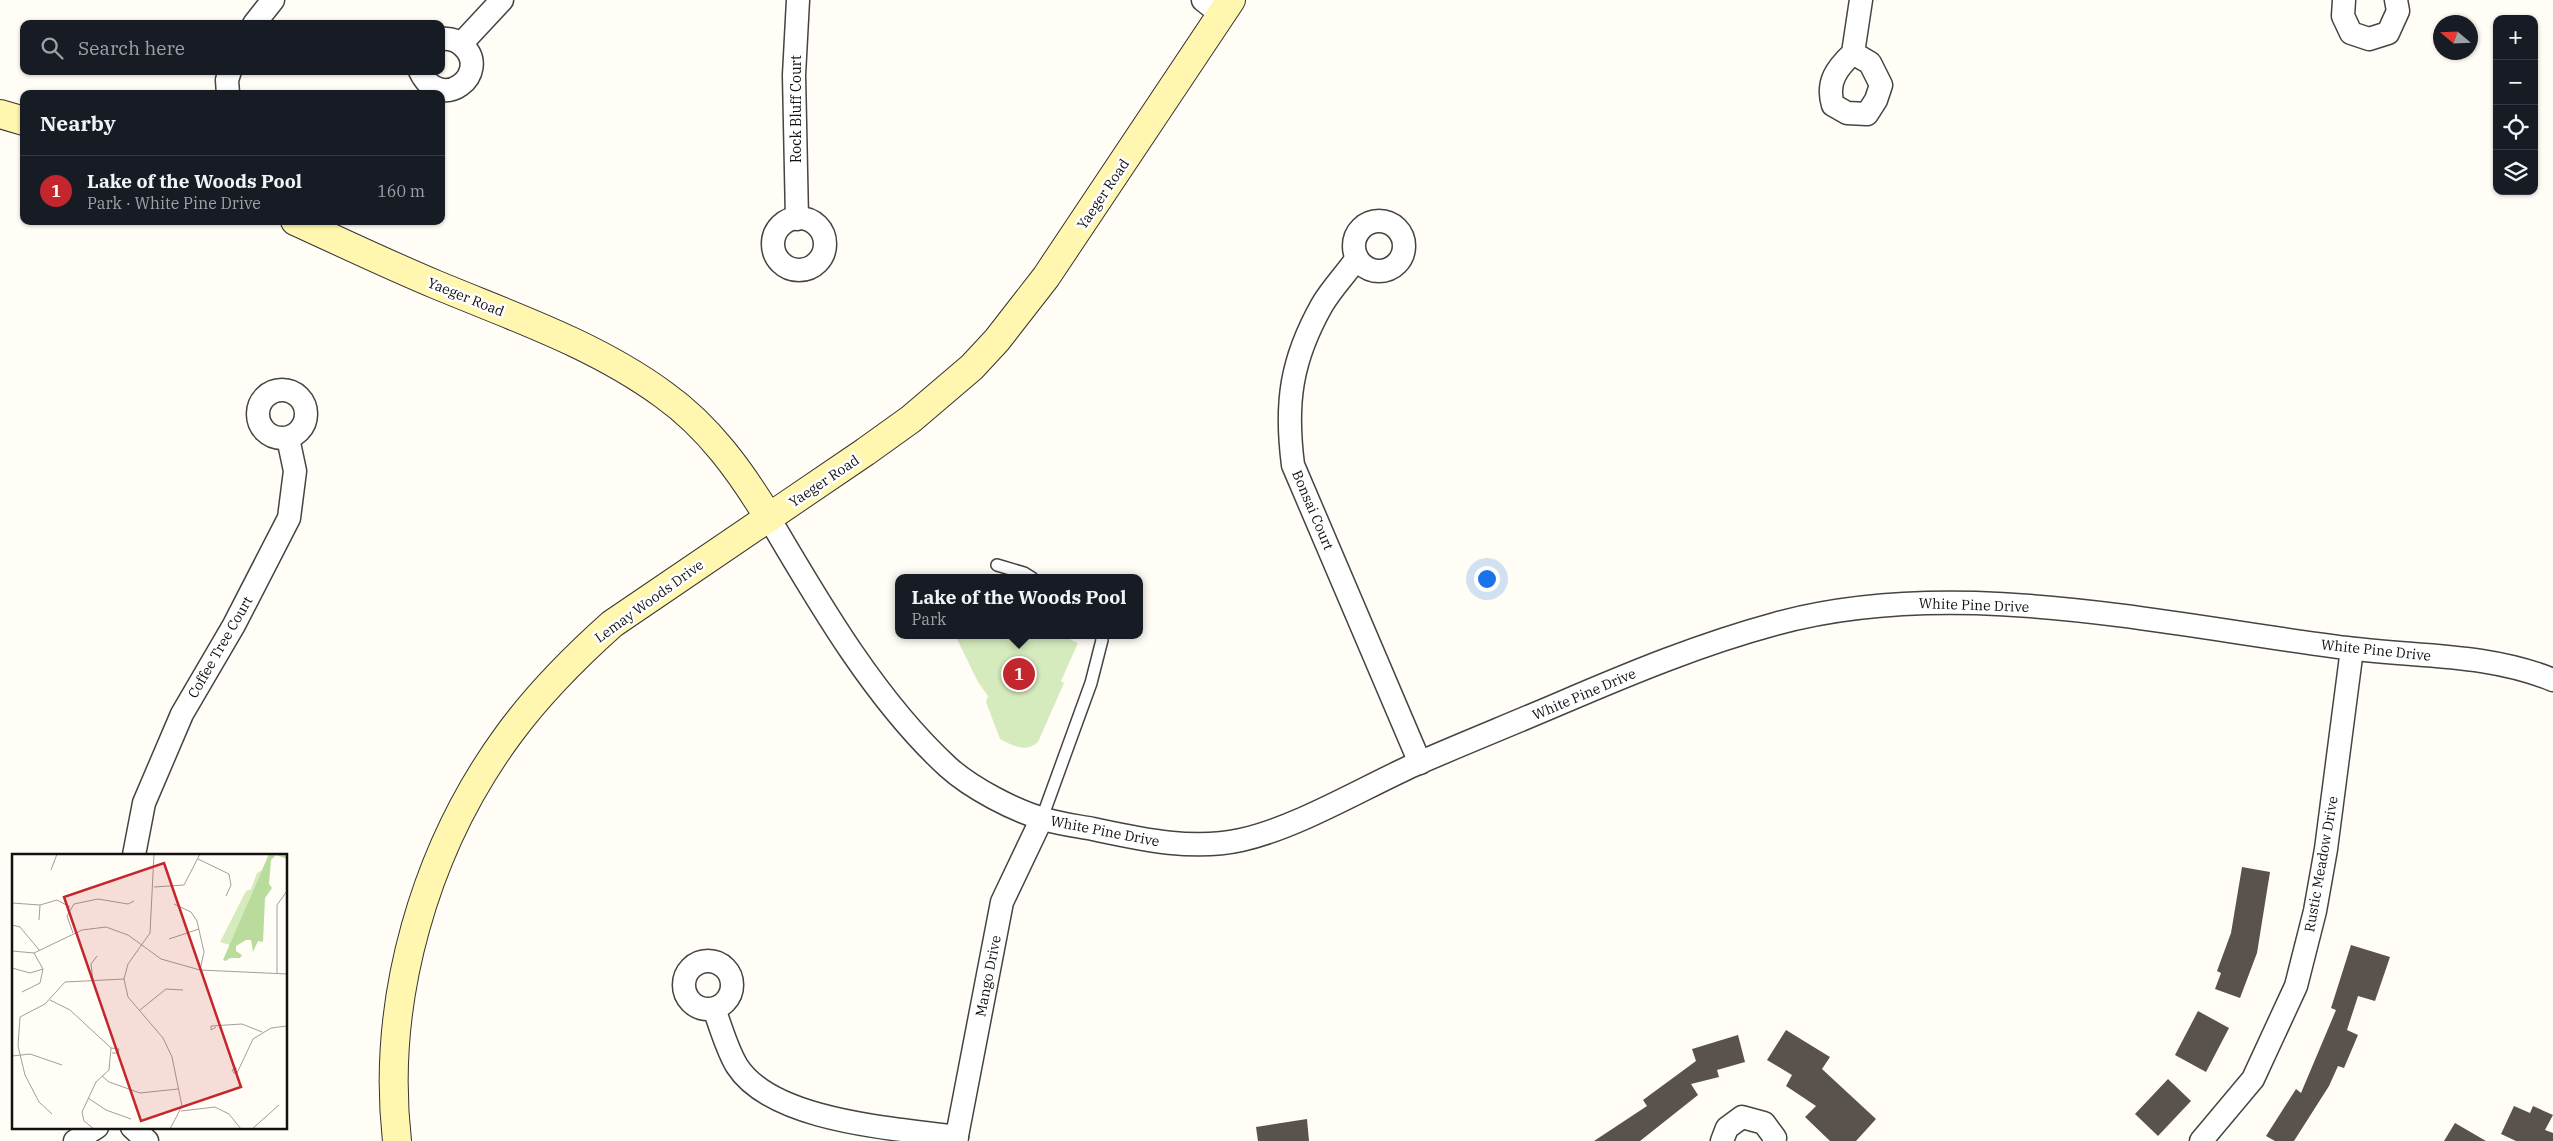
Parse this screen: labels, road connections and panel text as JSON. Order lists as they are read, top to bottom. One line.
{"streets":{"street":["Rock Bluff Court","Yaeger Road","Bonsai Court","Lemay Woods Drive","White Pine Drive","Coffee Tree Court","Rustic Meadow Drive","Mango Drive"]},"crossings":[["Yaeger Road","Lemay Woods Drive"],["Yaeger Road","White Pine Drive"],["Bonsai Court","White Pine Drive"],["Lemay Woods Drive","White Pine Drive"],["White Pine Drive","Rustic Meadow Drive"],["White Pine Drive","Mango Drive"]],"north":"left","page":{"map_buttons":["+","−"],"search":"Search here","heading":"Nearby","list":[{"mark":"1","name":"Lake of the Woods Pool","note":"Park · White Pine Drive","value":"160 m"}],"popup":["Lake of the Woods Pool","Park"],"pins":"1"}}
